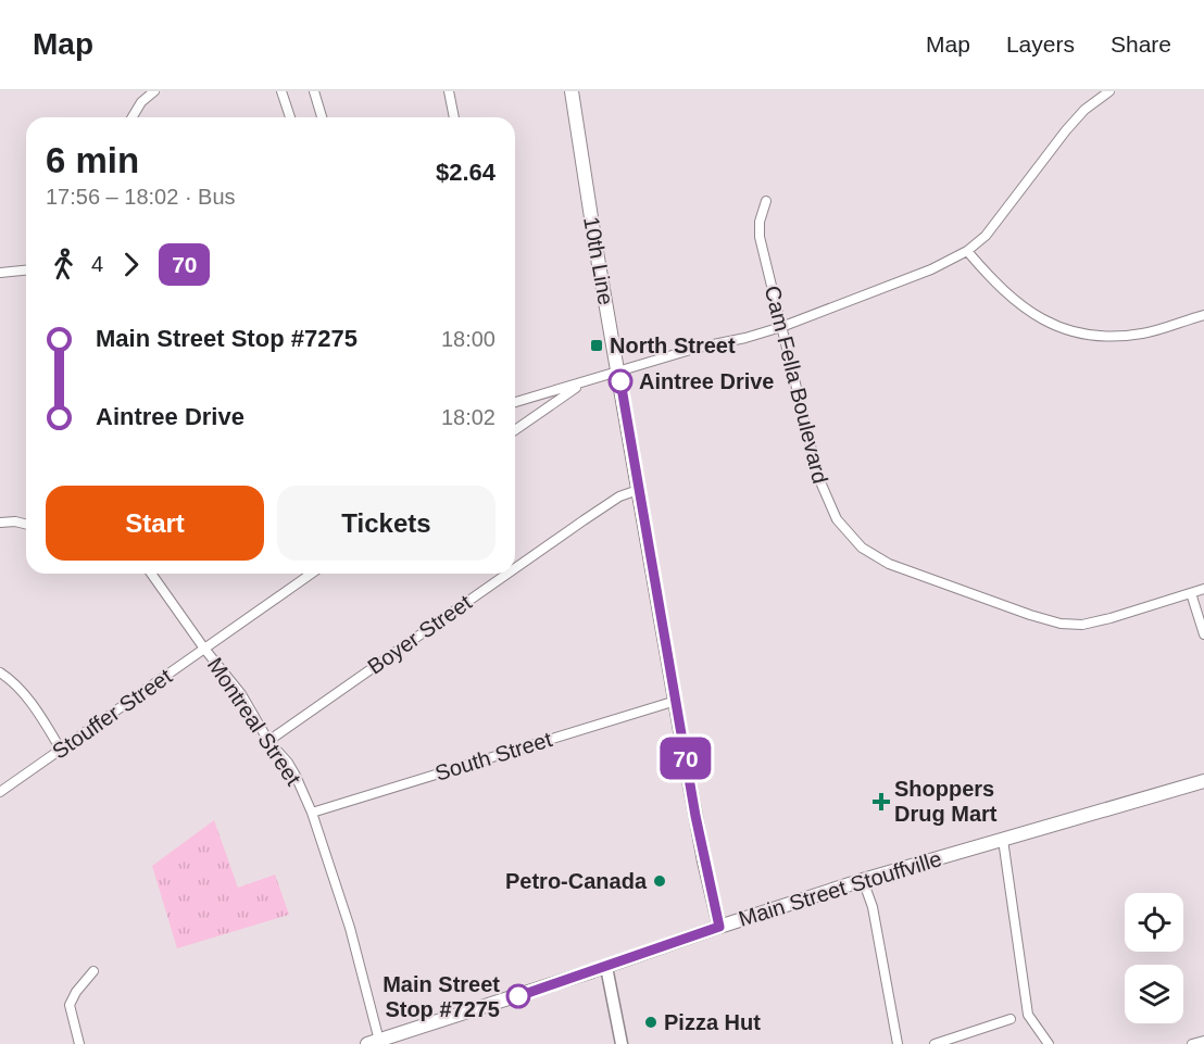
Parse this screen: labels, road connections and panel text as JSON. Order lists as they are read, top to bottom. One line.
{"streets":{"main road":["10th Line","Main Street Stouffville"],"street":["Cam Fella Boulevard","Boyer Street","Stouffer Street","Montreal Street","South Street"]},"crossings":[["10th Line","Boyer Street"],["10th Line","South Street"],["10th Line","Main Street Stouffville"],["Boyer Street","Montreal Street"],["Stouffer Street","Montreal Street"],["Montreal Street","South Street"],["Montreal Street","Main Street Stouffville"]],"places":{"transit":["North Street"],"other":["Aintree Drive","Petro-Canada","Main Street Stop #7275","Pizza Hut"],"health":["Shoppers Drug Mart"]},"lines":["bus line 70"],"page":{"header":"Map","nav":["Map","Layers","Share"],"on_map":"70","heading":["6 min","17:56 – 18:02 · Bus","$2.64"],"legs":["4","70"],"list":[{"name":"Main Street Stop #7275","value":"18:00"},{"name":"Aintree Drive","value":"18:02"}],"buttons":["Start","Tickets"]}}
